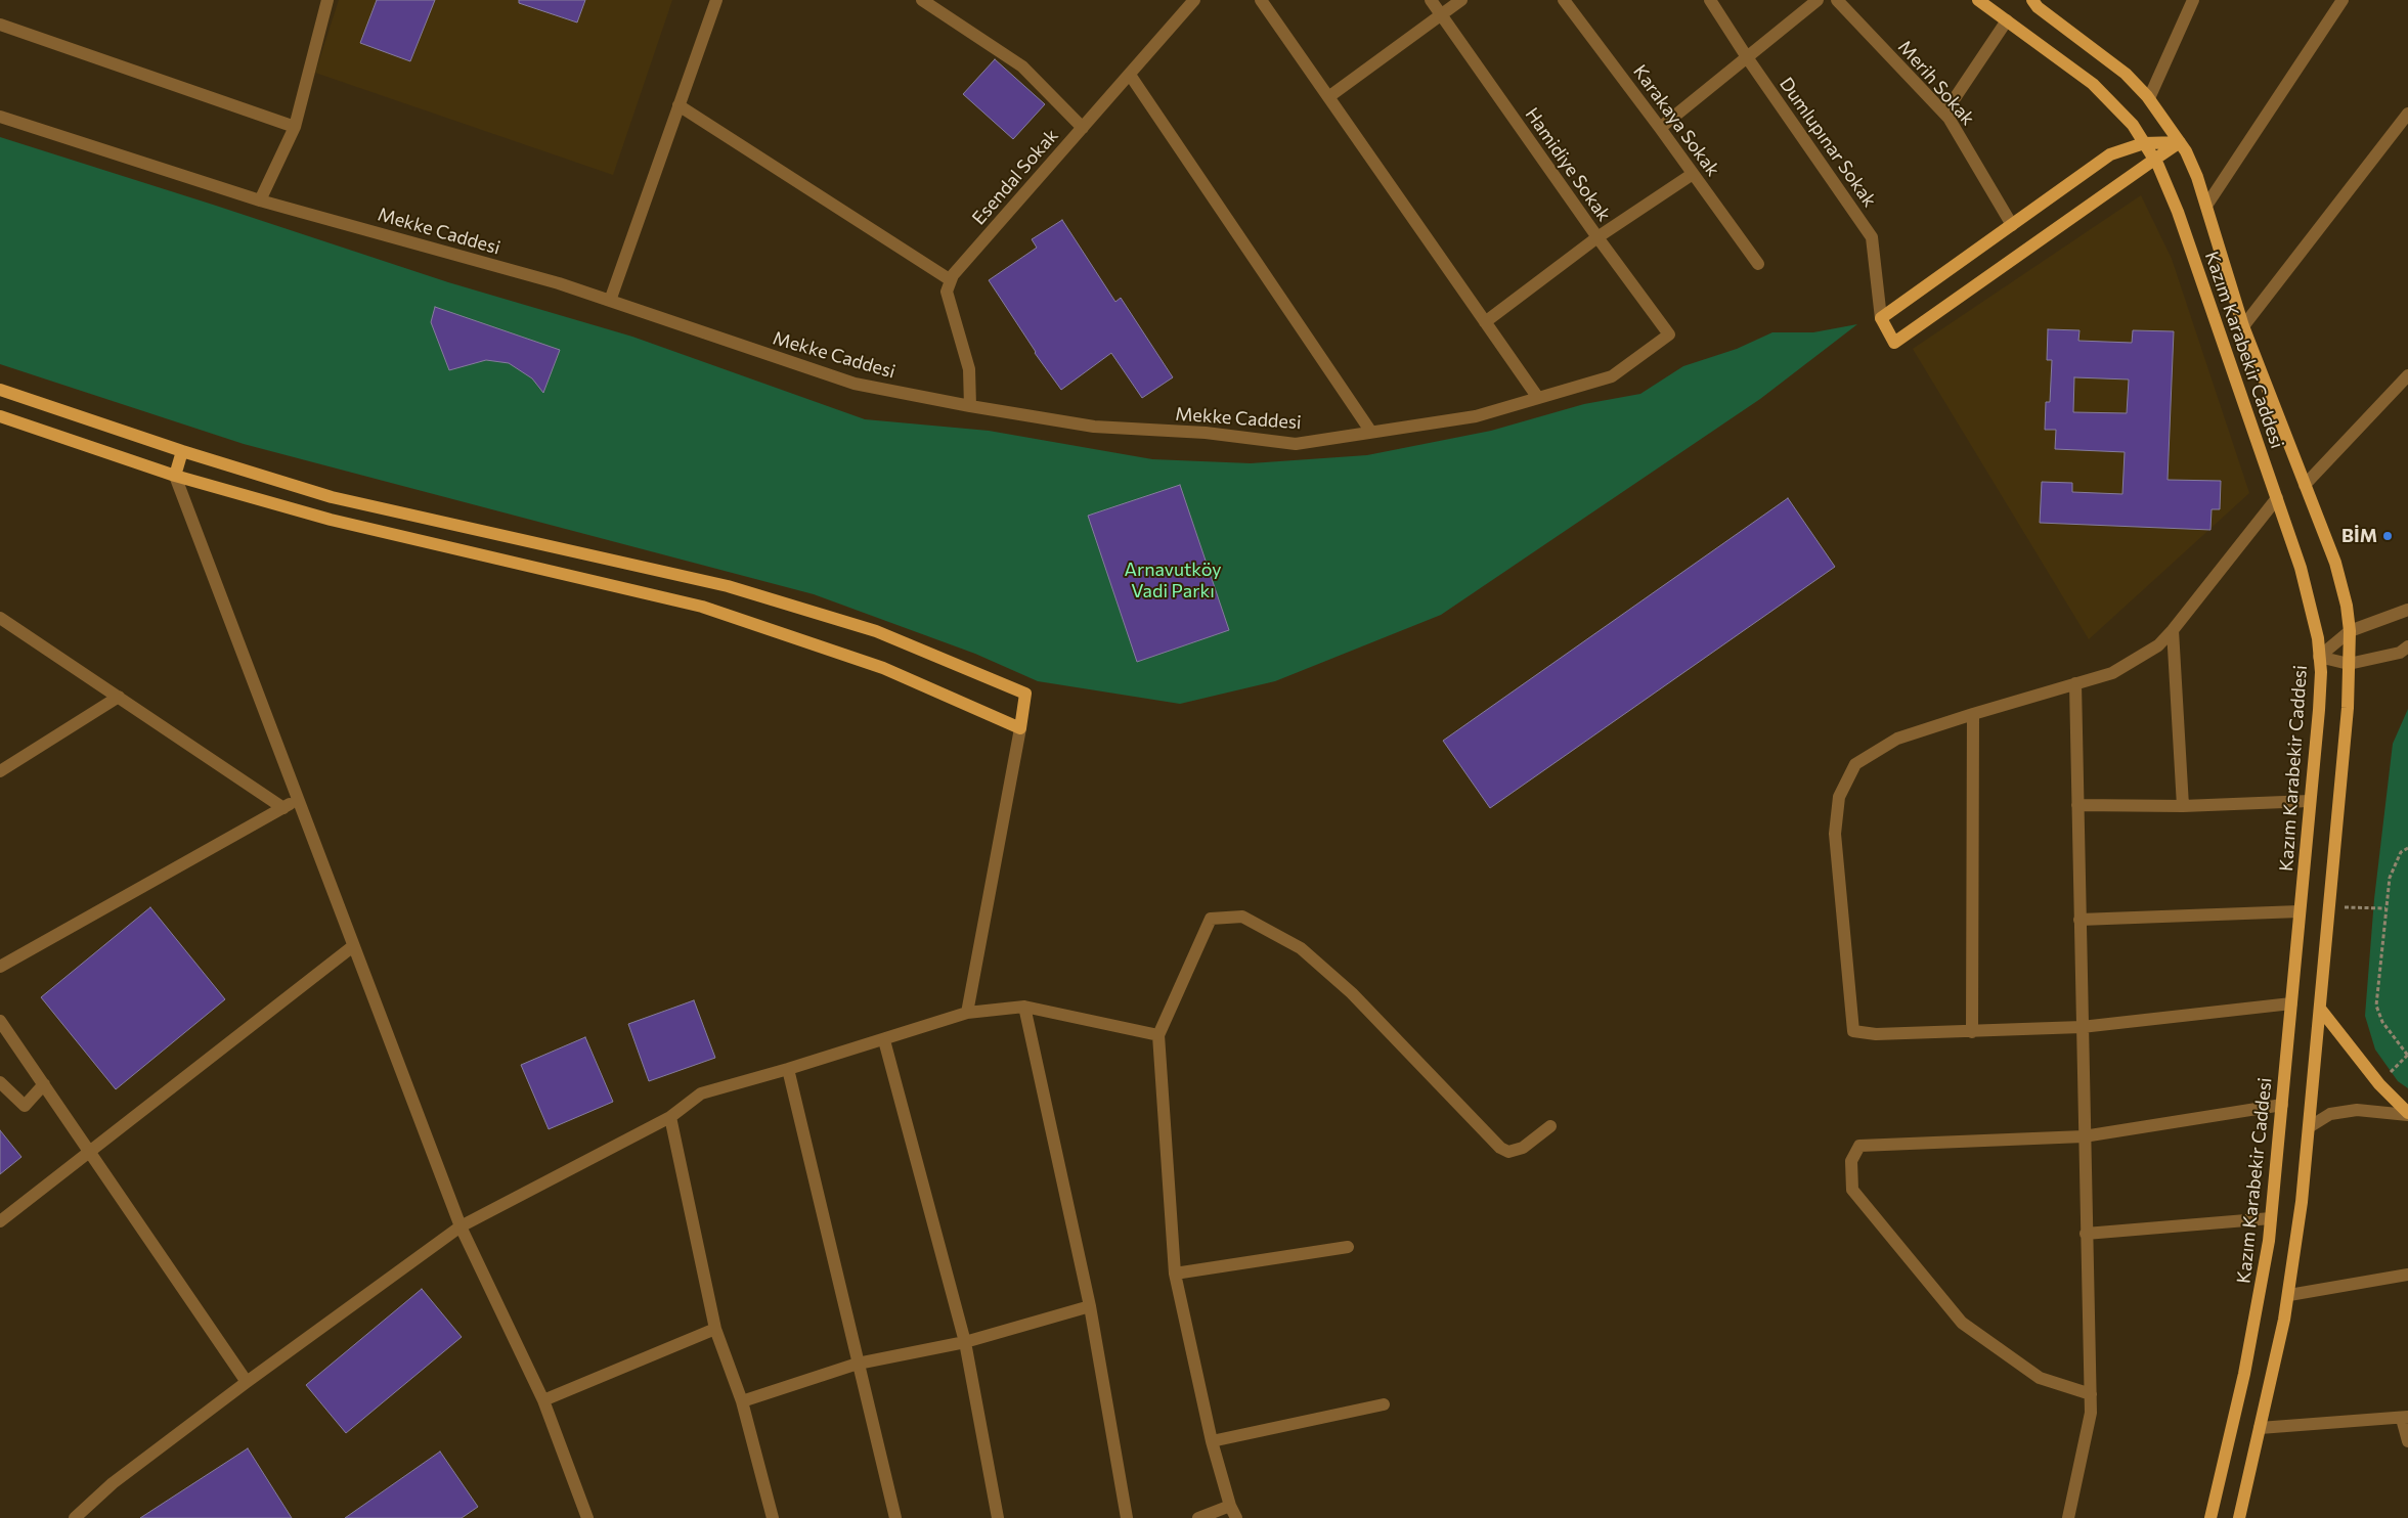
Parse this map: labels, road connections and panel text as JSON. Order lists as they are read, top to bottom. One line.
{"streets":{"main road":["Kazım Karabekir Caddesi"],"street":["Merih Sokak","Karakaya Sokak","Dumlupınar Sokak","Hamidiye Sokak","Esendal Sokak","Mekke Caddesi"]},"crossings":[["Hamidiye Sokak","Mekke Caddesi"]],"parks":["Arnavutköy Vadi Parkı"],"places":["BİM"]}
